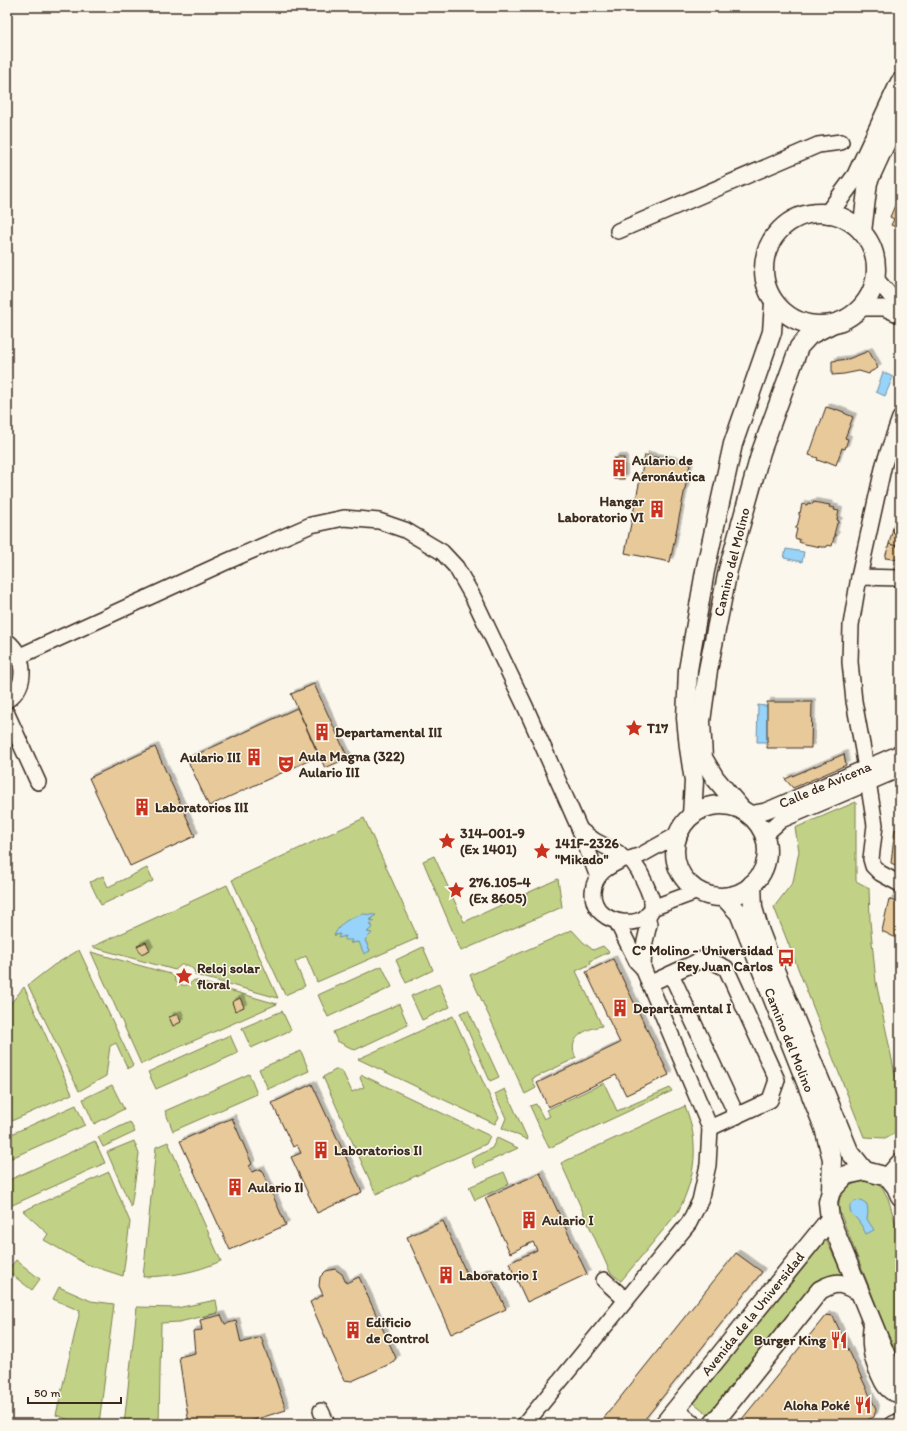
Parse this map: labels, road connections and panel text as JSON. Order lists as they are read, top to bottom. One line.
{"streets":{"main road":["Camino del Molino","Avenida de la Universidad"],"street":["Calle de Avicena"]},"crossings":[["Camino del Molino","Calle de Avicena"],["Camino del Molino","Avenida de la Universidad"]],"places":{"building":["Aulario de Aeronáutica","Hangar Laboratorio VI","Departamental III","Aulario III","Laboratorios III","Departamental I","Laboratorios II","Aulario II","Aulario I","Laboratorio I","Edificio de Control"],"place":["T17","314-001-9 (Ex 1401)","141F-2326 \"Mikado\"","276.105-4 (Ex 8605)","Reloj solar floral"],"theatre":["Aula Magna (322) Aulario III"],"bus stop":["Cº Molino - Universidad Rey Juan Carlos"],"restaurant":["Burger King","Aloha Poké"]},"scale_bar":"50 m"}
